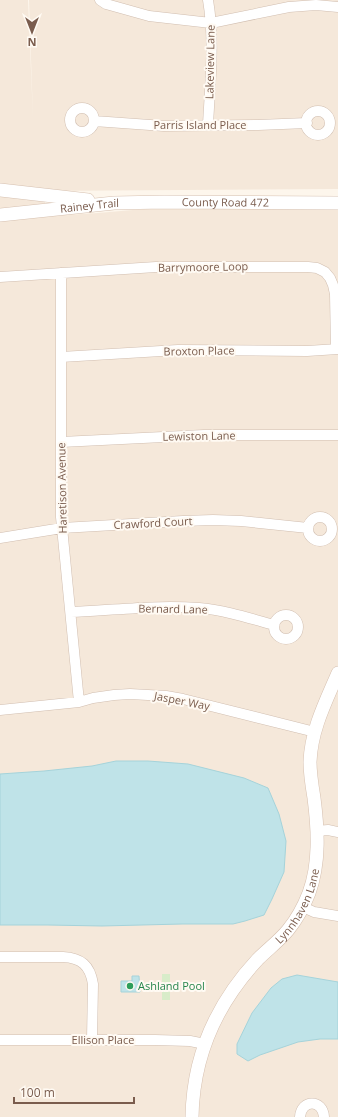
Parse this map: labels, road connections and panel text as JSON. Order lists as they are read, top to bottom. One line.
{"streets":{"street":["Lakeview Lane","Parris Island Place","County Road 472","Rainey Trail","Barrymoore Loop","Broxton Place","Lewiston Lane","Haretison Avenue","Crawford Court","Bernard Lane","Jasper Way","Lynnhaven Lane","Ellison Place"]},"crossings":[["Lakeview Lane","Parris Island Place"],["County Road 472","Rainey Trail"],["Barrymoore Loop","Broxton Place"],["Barrymoore Loop","Haretison Avenue"],["Broxton Place","Haretison Avenue"],["Lewiston Lane","Haretison Avenue"],["Haretison Avenue","Crawford Court"],["Haretison Avenue","Bernard Lane"],["Haretison Avenue","Jasper Way"],["Jasper Way","Lynnhaven Lane"],["Lynnhaven Lane","Ellison Place"]],"places":["Ashland Pool"],"scale_bar":"100 m","north":"bottom"}
